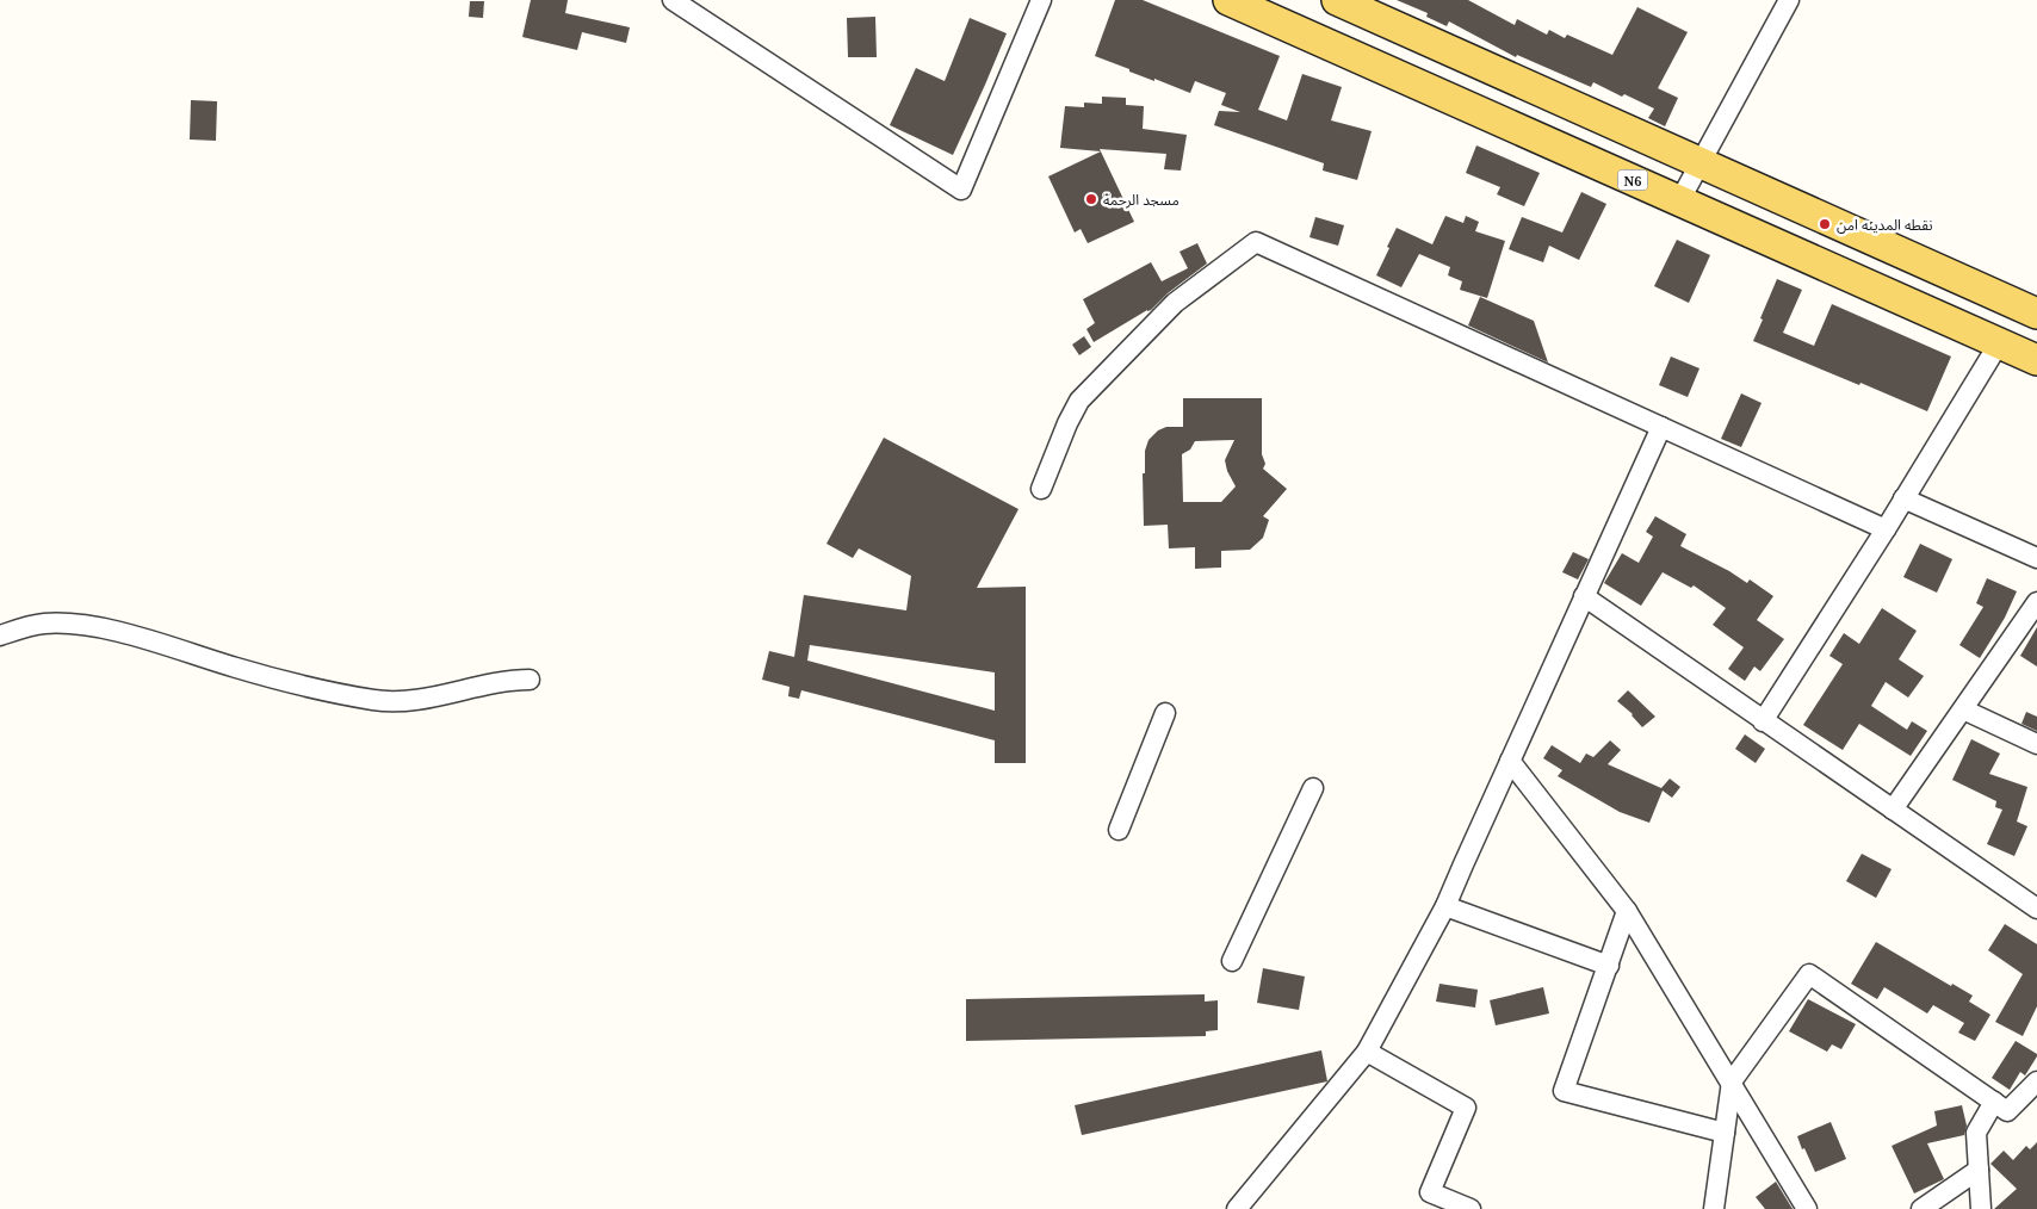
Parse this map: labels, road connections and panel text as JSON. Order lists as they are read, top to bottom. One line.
{"streets":{"main road":["N6"]},"places":["مسجد الرحمة","نقطه المدينه امن"]}
